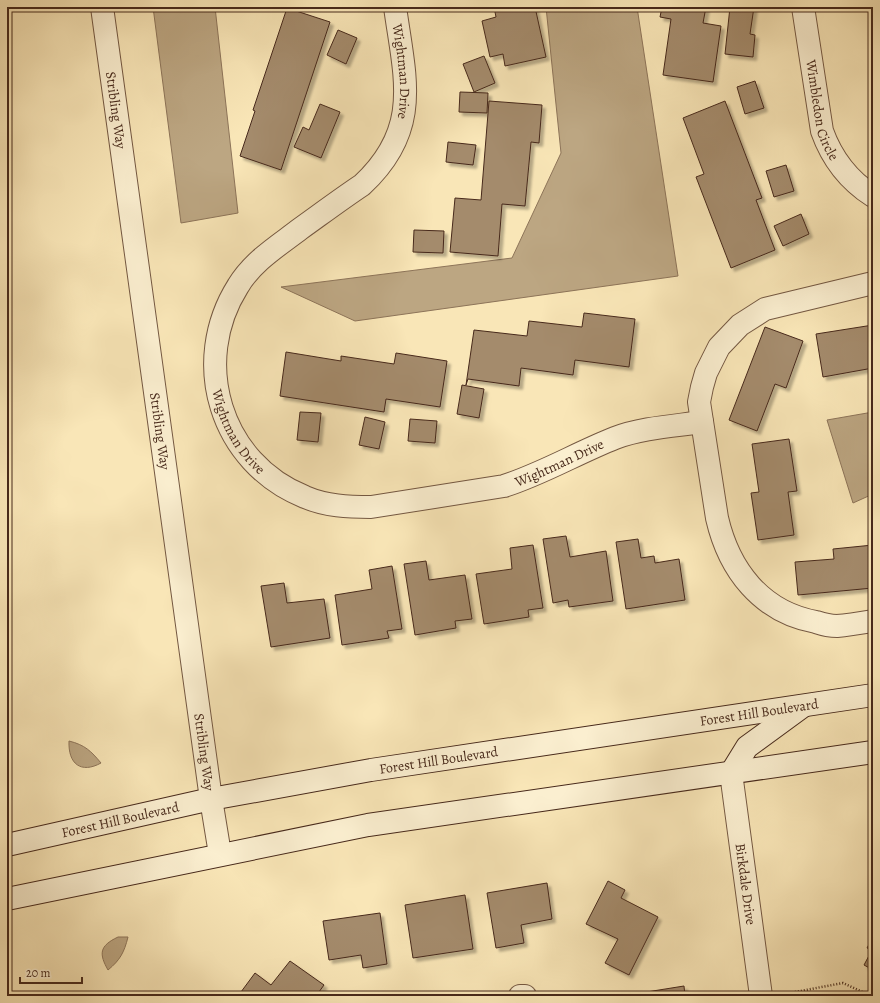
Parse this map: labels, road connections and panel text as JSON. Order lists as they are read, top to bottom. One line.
{"streets":{"street":["Wightman Drive","Wimbledon Circle","Stribling Way","Forest Hill Boulevard","Birkdale Drive"]},"crossings":[["Stribling Way","Forest Hill Boulevard"]],"scale_bar":"20 m"}
